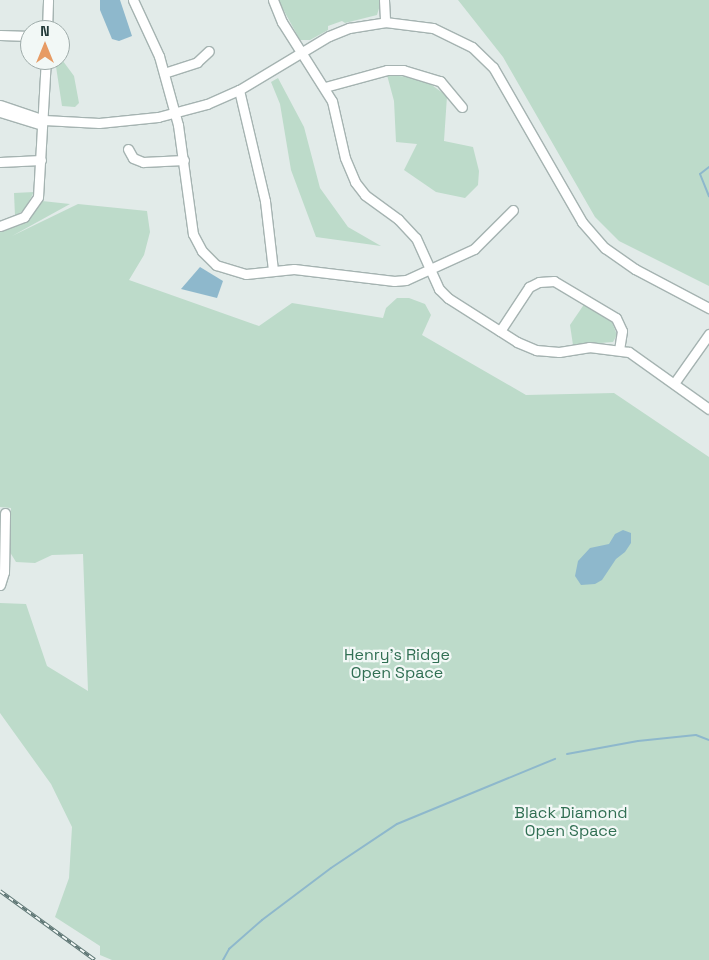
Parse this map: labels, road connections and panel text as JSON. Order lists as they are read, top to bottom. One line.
{"parks":["Henry's Ridge Open Space","Black Diamond Open Space"],"north":"top"}
